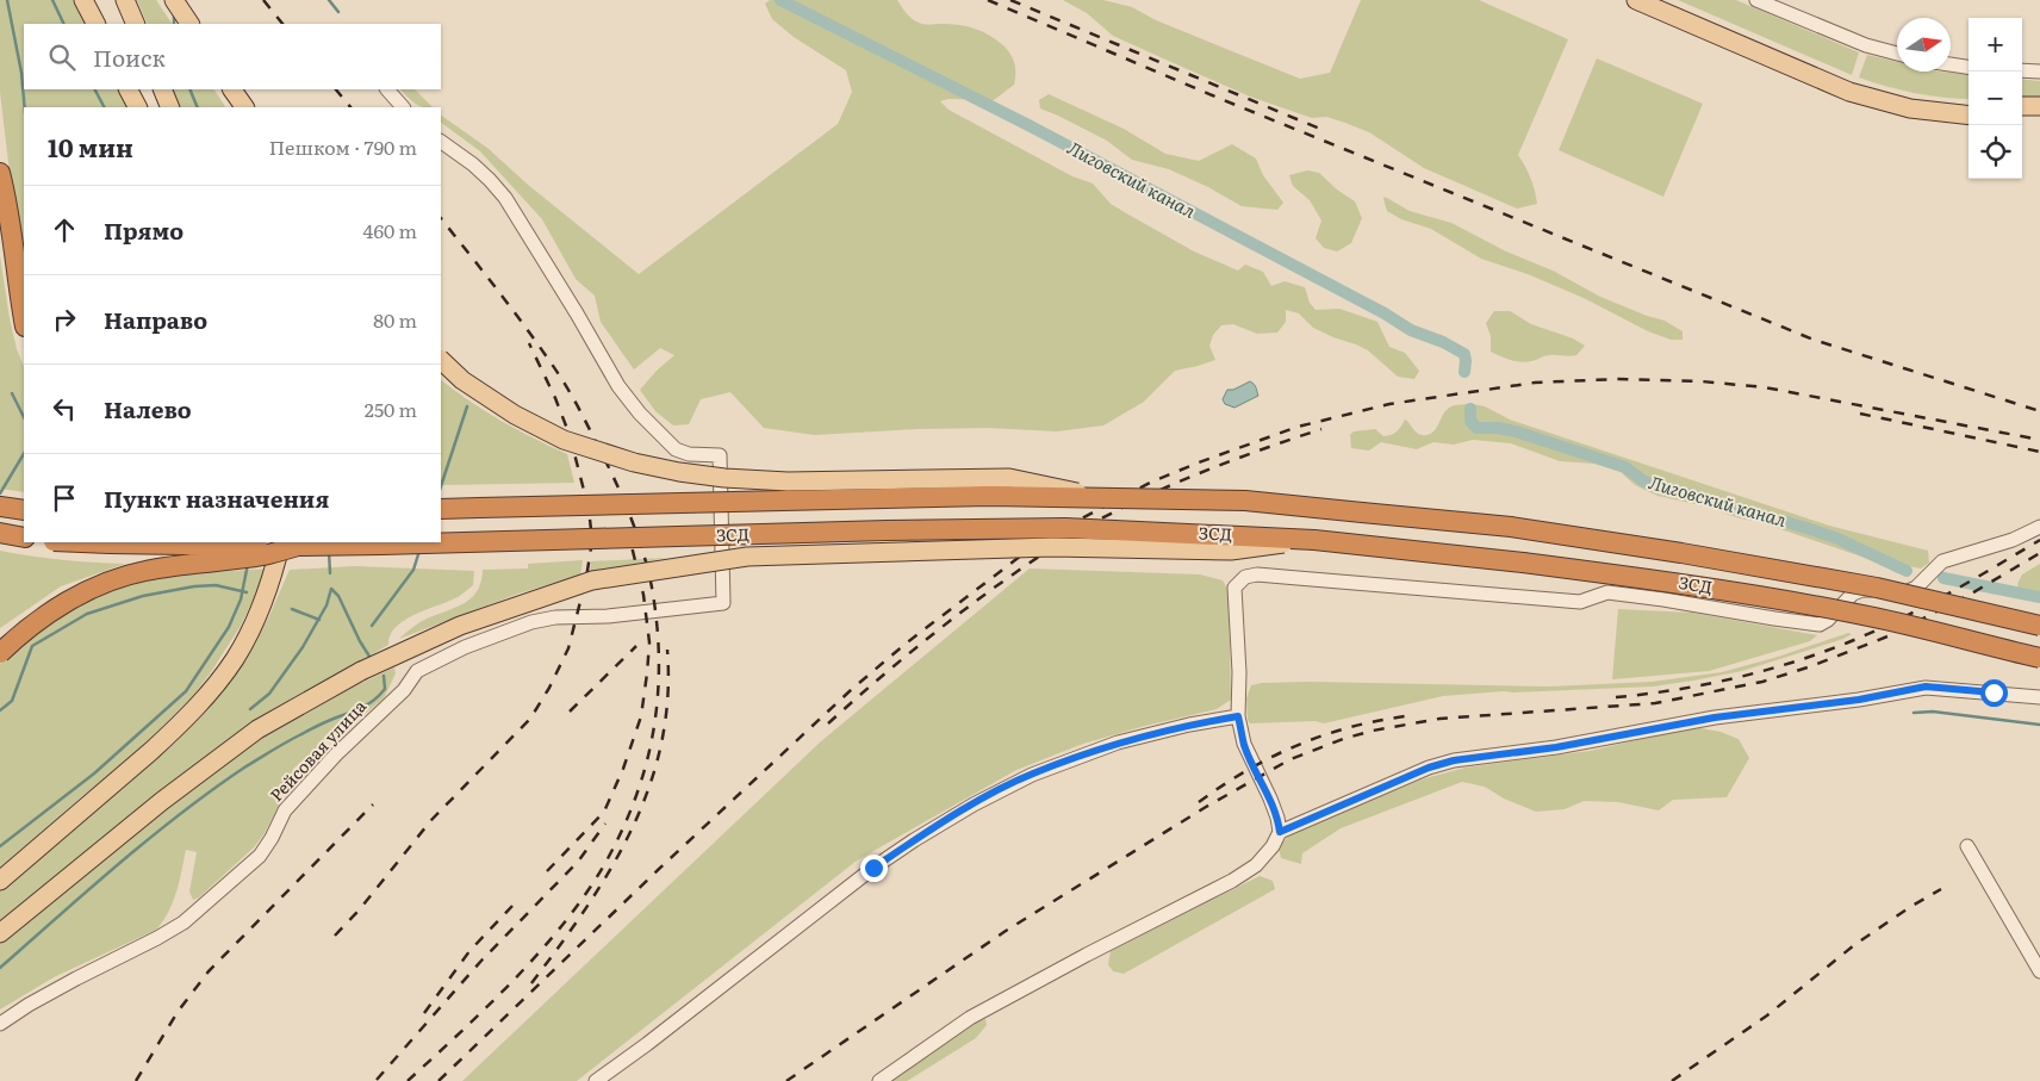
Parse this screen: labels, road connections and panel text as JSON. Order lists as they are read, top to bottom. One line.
{"streets":{"highway":["ЗСД"],"street":["Рейсовая улица"]},"water":["Лиговский канал"],"north":"right","page":{"map_buttons":["+","−"],"search":"Поиск","heading":["10 мин","Пешком · 790 m"],"list":[["Прямо","460 m"],["Направо","80 m"],["Налево","250 m"],"Пункт назначения"]}}
